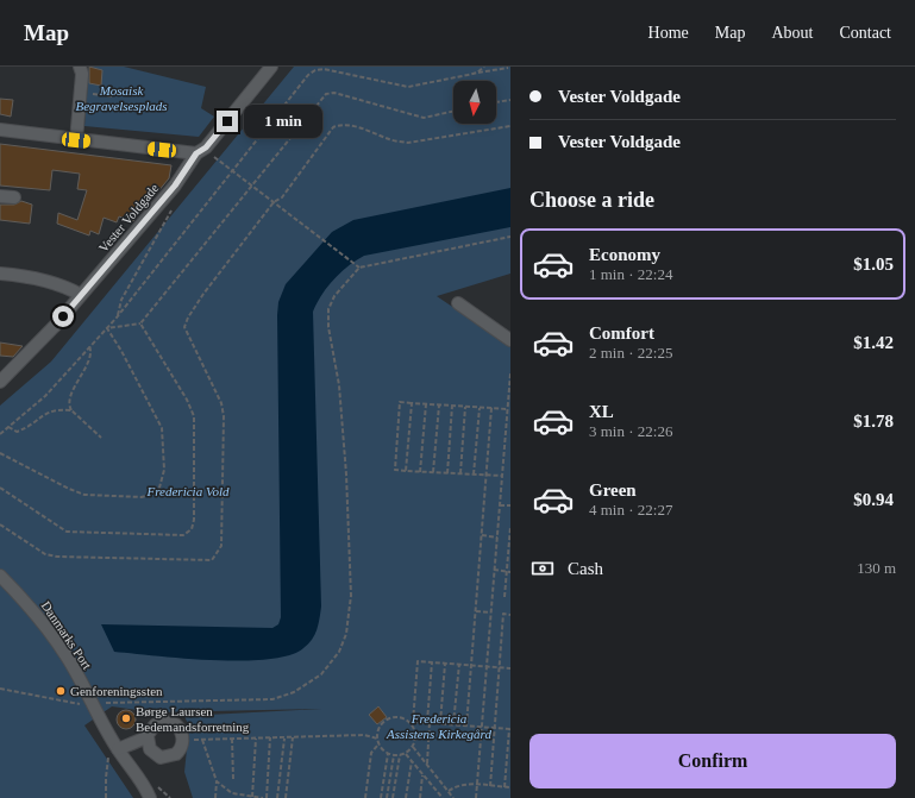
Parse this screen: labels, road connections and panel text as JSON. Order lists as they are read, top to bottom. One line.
{"streets":{"street":["Vester Voldgade","Danmarks Port"]},"parks":["Mosaisk Begravelsesplads","Fredericia Vold","Fredericia Assistens Kirkegård"],"places":["Genforeningssten","Børge Laursen Bedemandsforretning"],"north":"bottom","page":{"header":"Map","nav":["Home","Map","About","Contact"],"banner":["Vester Voldgade","Vester Voldgade"],"bubble":"1 min","heading":"Choose a ride","list":[{"name":"Economy","note":"1 min · 22:24","value":"$1.05"},{"name":"Comfort","note":"2 min · 22:25","value":"$1.42"},{"name":"XL","note":"3 min · 22:26","value":"$1.78"},{"name":"Green","note":"4 min · 22:27","value":"$0.94"}],"pay":["Cash","130 m"],"buttons":"Confirm"}}
